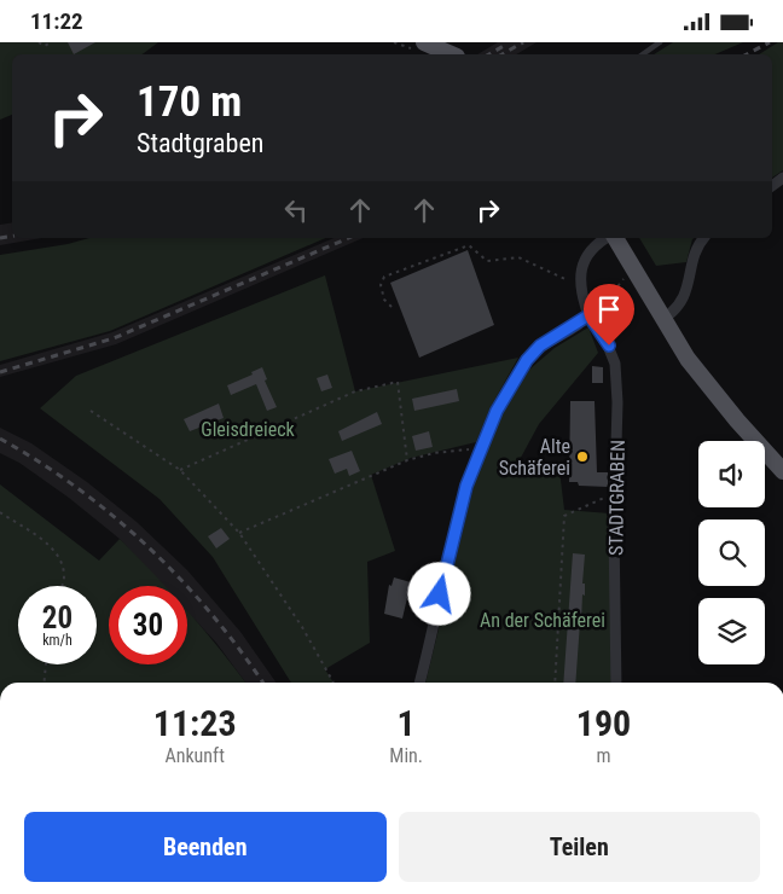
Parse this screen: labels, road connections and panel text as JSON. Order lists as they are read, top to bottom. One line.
{"streets":{"street":["STADTGRABEN"]},"parks":["Gleisdreieck","An der Schäferei"],"places":["Alte Schäferei"],"page":{"status":"11:22","turn":["170 m","Stadtgraben"],"speed":"20 km/h","limit":"30","eta":["11:23","Ankunft","1","Min.","190","m"],"buttons":["Beenden","Teilen"]}}
